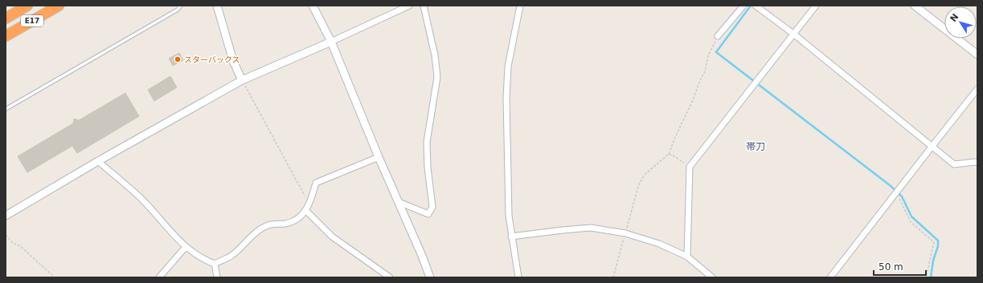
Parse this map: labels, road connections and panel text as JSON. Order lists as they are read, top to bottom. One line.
{"streets":{"highway":["E17"]},"districts":["帯刀"],"places":["スターバックス"],"scale_bar":"50 m","north":"top left"}
